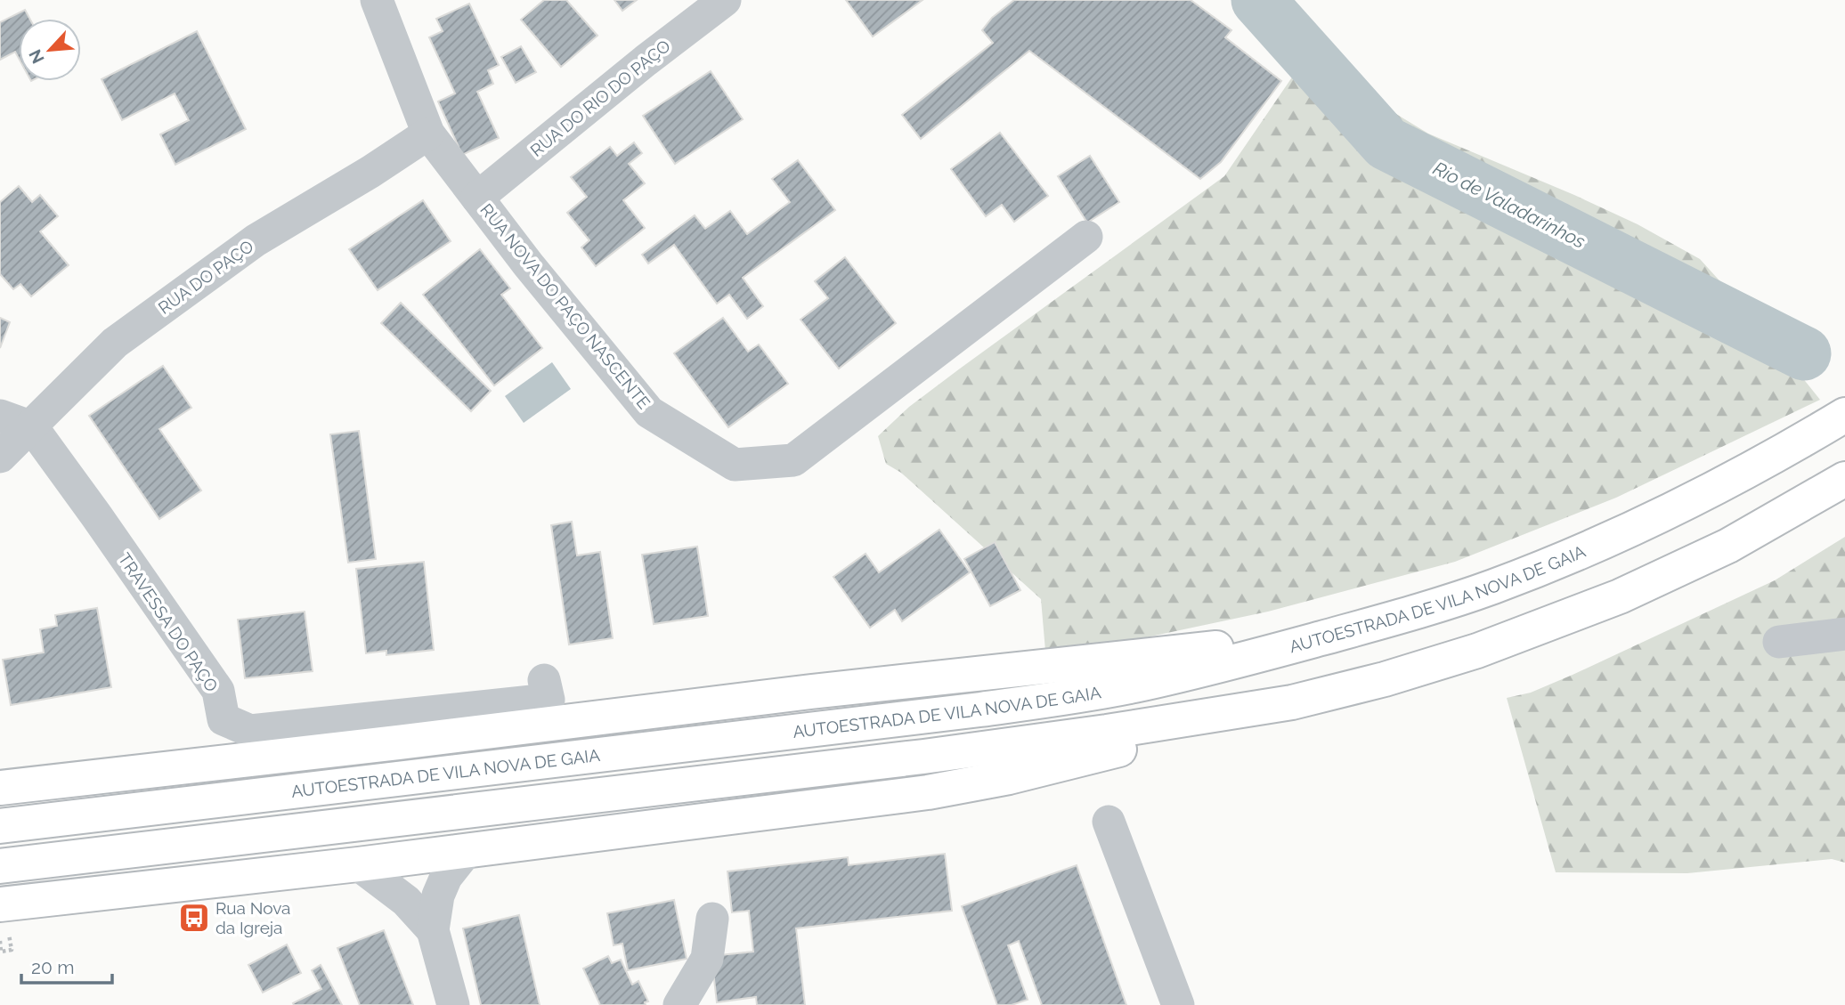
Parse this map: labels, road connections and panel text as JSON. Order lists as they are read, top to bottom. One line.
{"streets":{"highway":["AUTOESTRADA DE VILA NOVA DE GAIA"],"street":["RUA DO RIO DO PAÇO","RUA DO PAÇO","RUA NOVA DO PAÇO NASCENTE","TRAVESSA DO PAÇO"]},"crossings":[["RUA DO RIO DO PAÇO","RUA NOVA DO PAÇO NASCENTE"],["RUA DO PAÇO","RUA NOVA DO PAÇO NASCENTE"],["RUA DO PAÇO","TRAVESSA DO PAÇO"]],"water":["Rio de Valadarinhos"],"places":{"bus stop":["Rua Nova da Igreja"]},"scale_bar":"20 m","north":"bottom left"}
